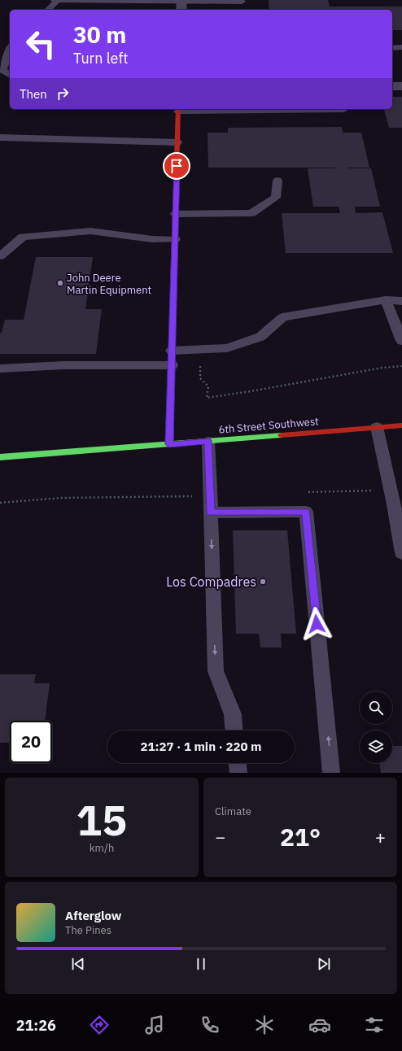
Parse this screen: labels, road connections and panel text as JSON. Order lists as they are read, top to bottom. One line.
{"streets":{"street":["6th Street Southwest"]},"places":["John Deere Martin Equipment","Los Compadres"],"page":{"turn":["30 m","Turn left"],"then":"Then","limit":"20","trip":"21:27 · 1 min · 220 m","tile":[["15","km/h"],"Climate"],"heat":["−","21°","+"],"song":["Afterglow","The Pines"],"tabs":"21:26"}}
